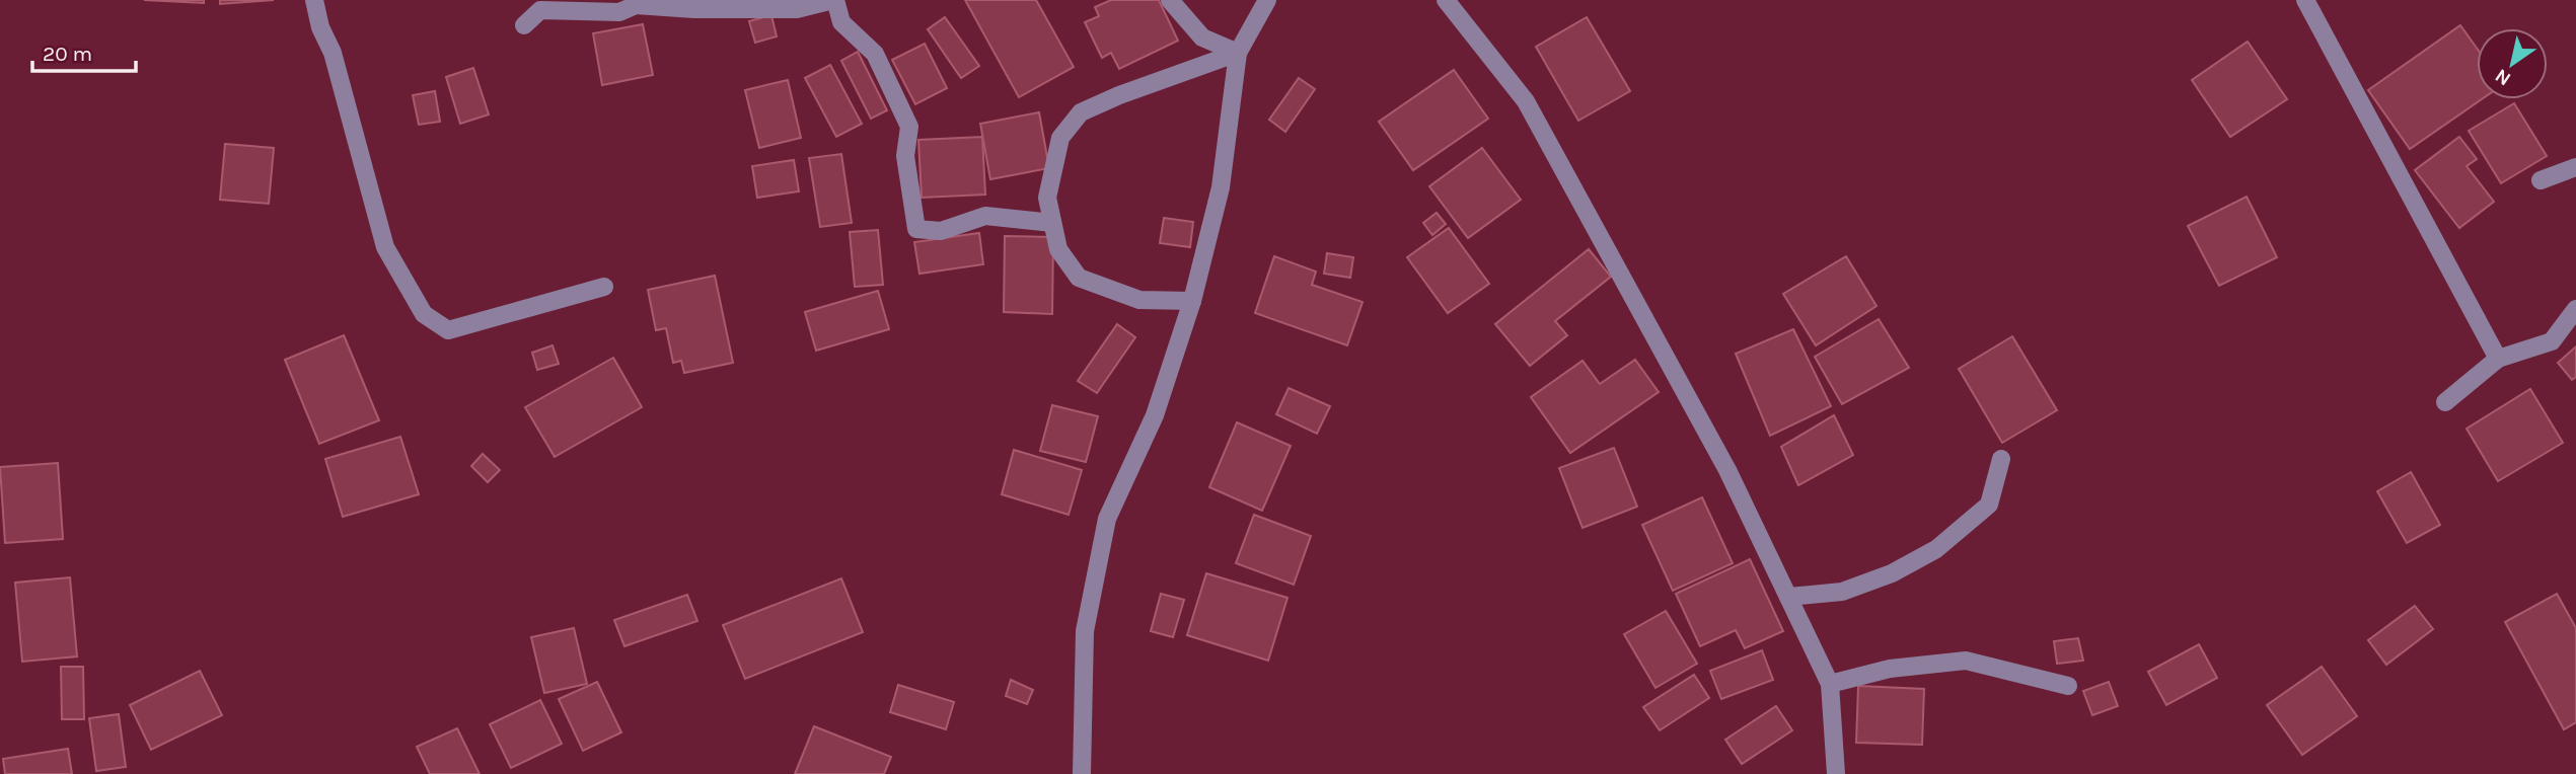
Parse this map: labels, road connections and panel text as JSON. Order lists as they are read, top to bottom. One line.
{"scale_bar":"20 m","north":"bottom left"}
